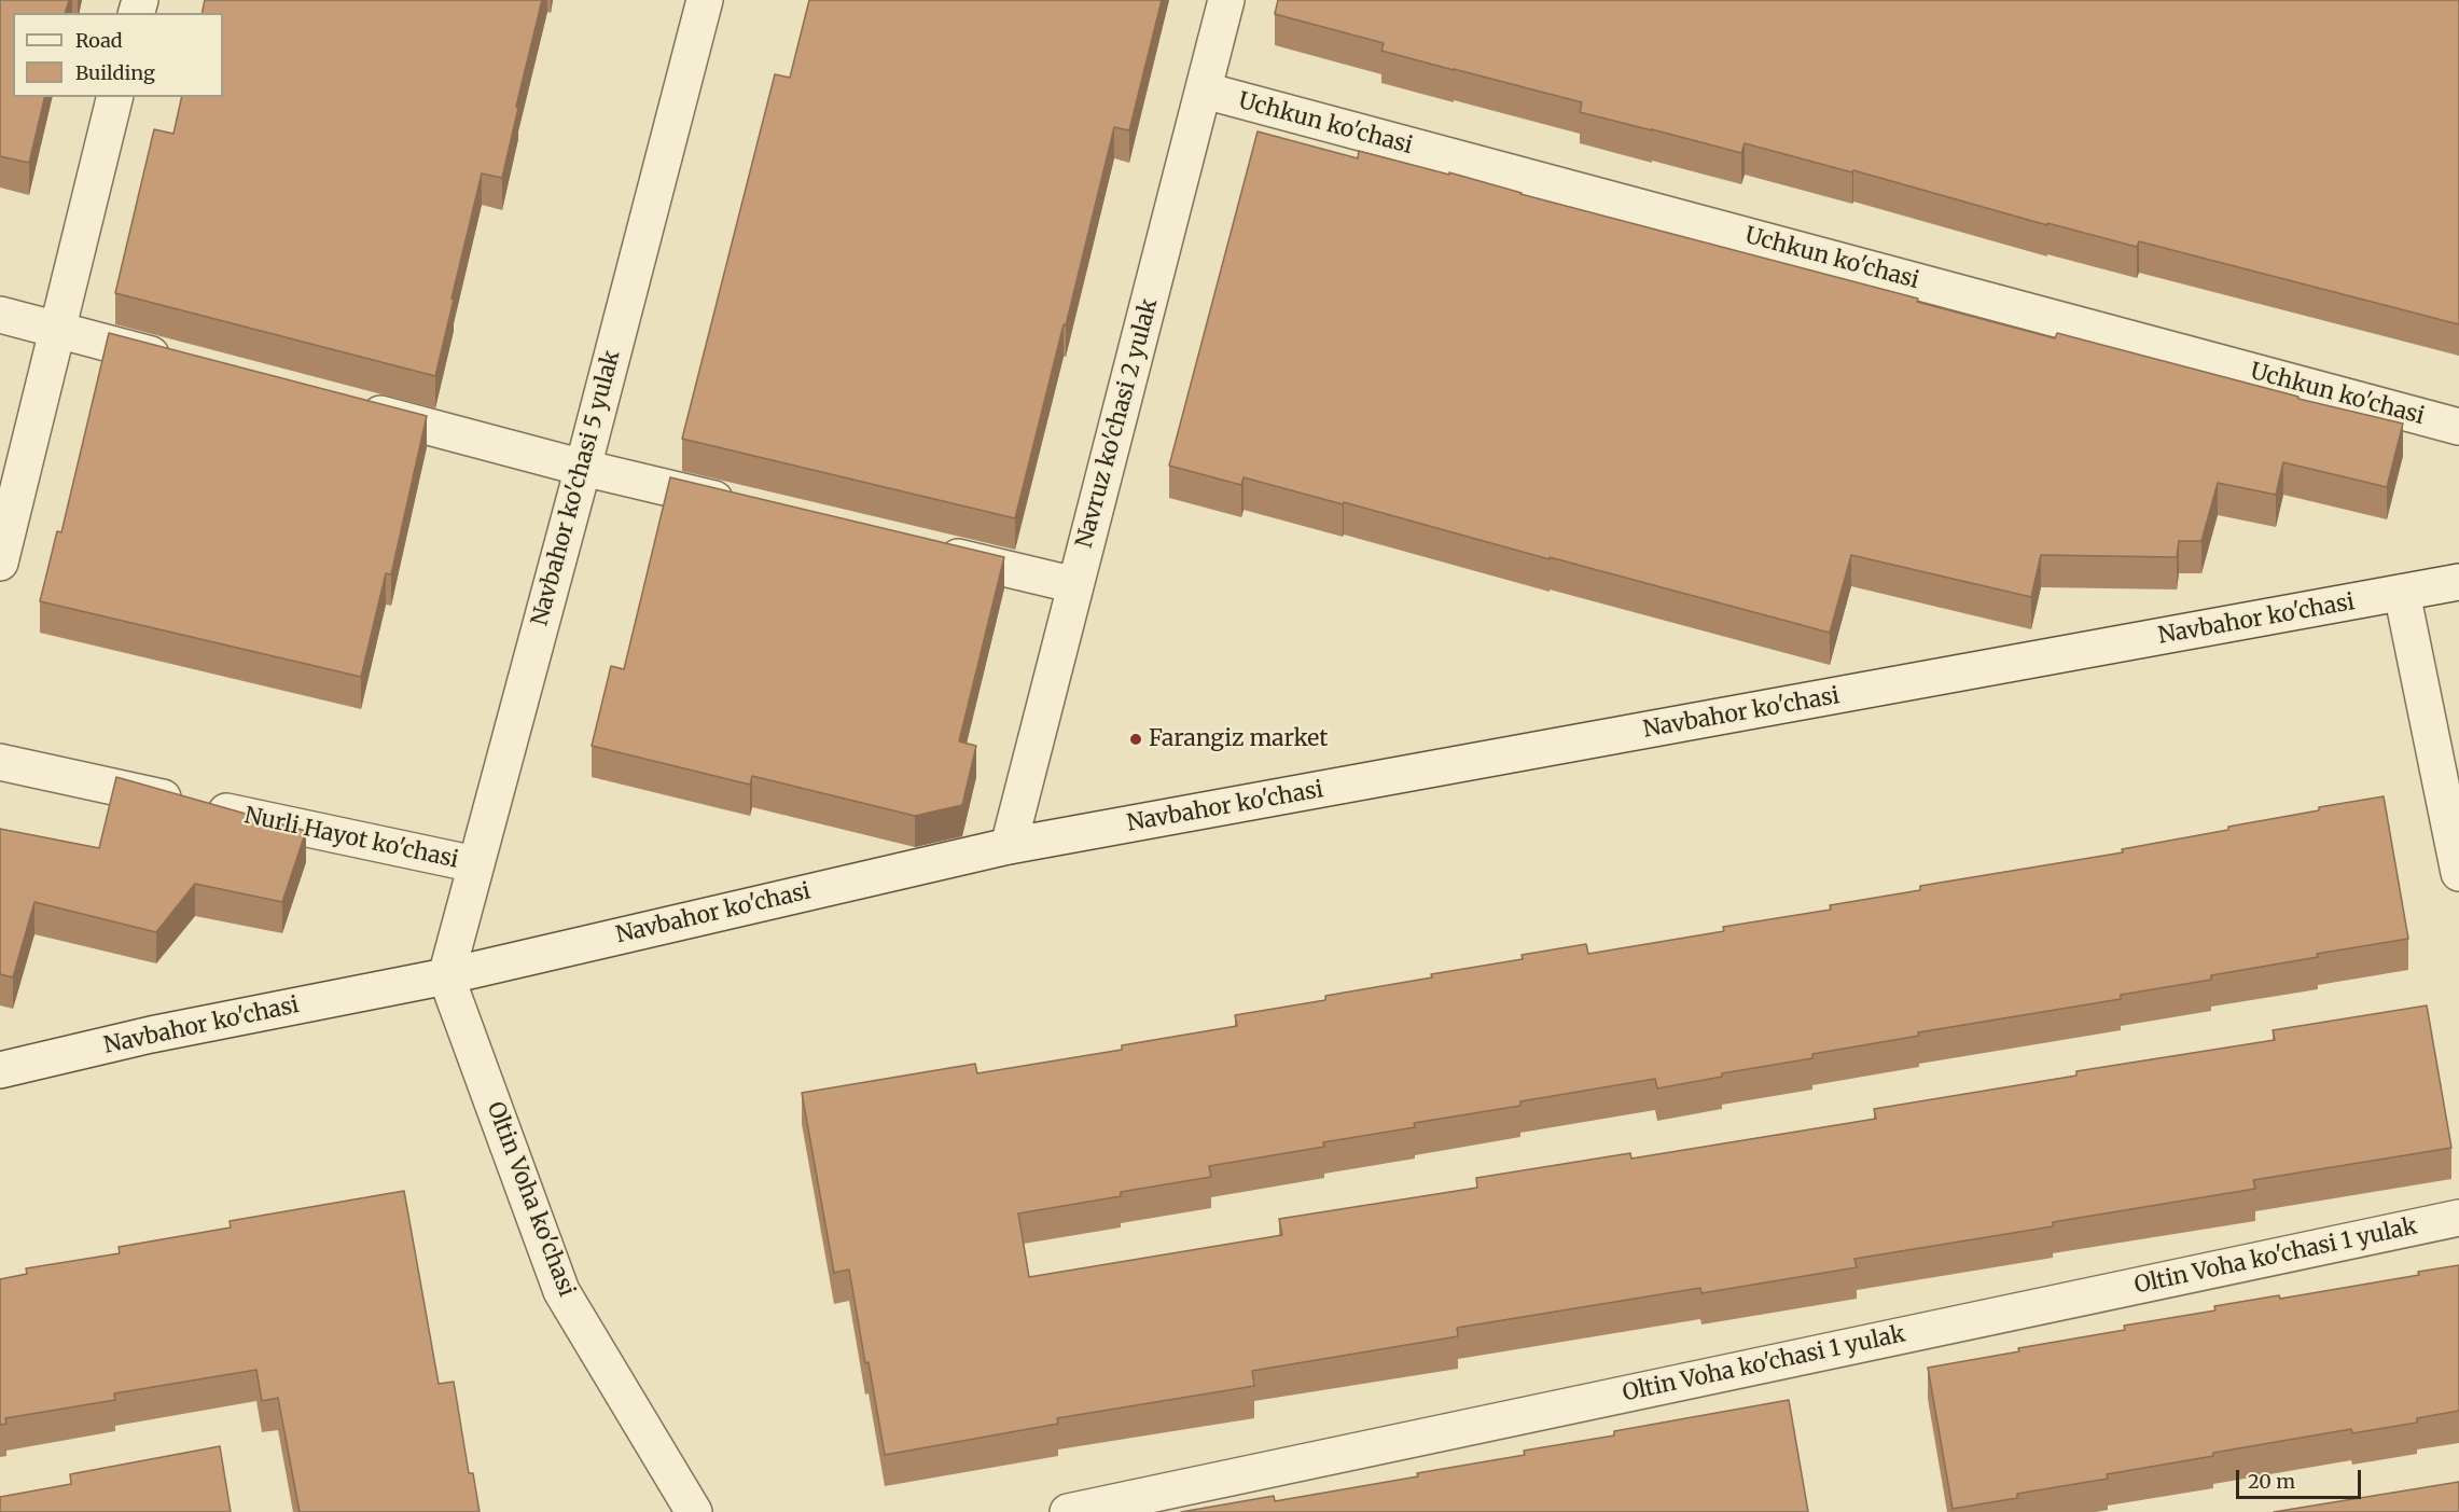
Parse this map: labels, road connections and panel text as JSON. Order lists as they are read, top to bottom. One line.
{"streets":{"street":["Uchkun ko'chasi","Navruz ko'chasi 2 yulak","Navbahor ko'chasi 5 yulak","Navbahor ko'chasi","Nurli Hayot ko'chasi","Oltin Voha ko'chasi","Oltin Voha ko'chasi 1 yulak"]},"crossings":[["Uchkun ko'chasi","Navruz ko'chasi 2 yulak"],["Navruz ko'chasi 2 yulak","Navbahor ko'chasi"],["Navbahor ko'chasi 5 yulak","Navbahor ko'chasi"],["Navbahor ko'chasi 5 yulak","Nurli Hayot ko'chasi"],["Navbahor ko'chasi 5 yulak","Oltin Voha ko'chasi"],["Navbahor ko'chasi","Oltin Voha ko'chasi"]],"places":["Farangiz market"],"legend":["Road","Building"],"scale_bar":"20 m"}
